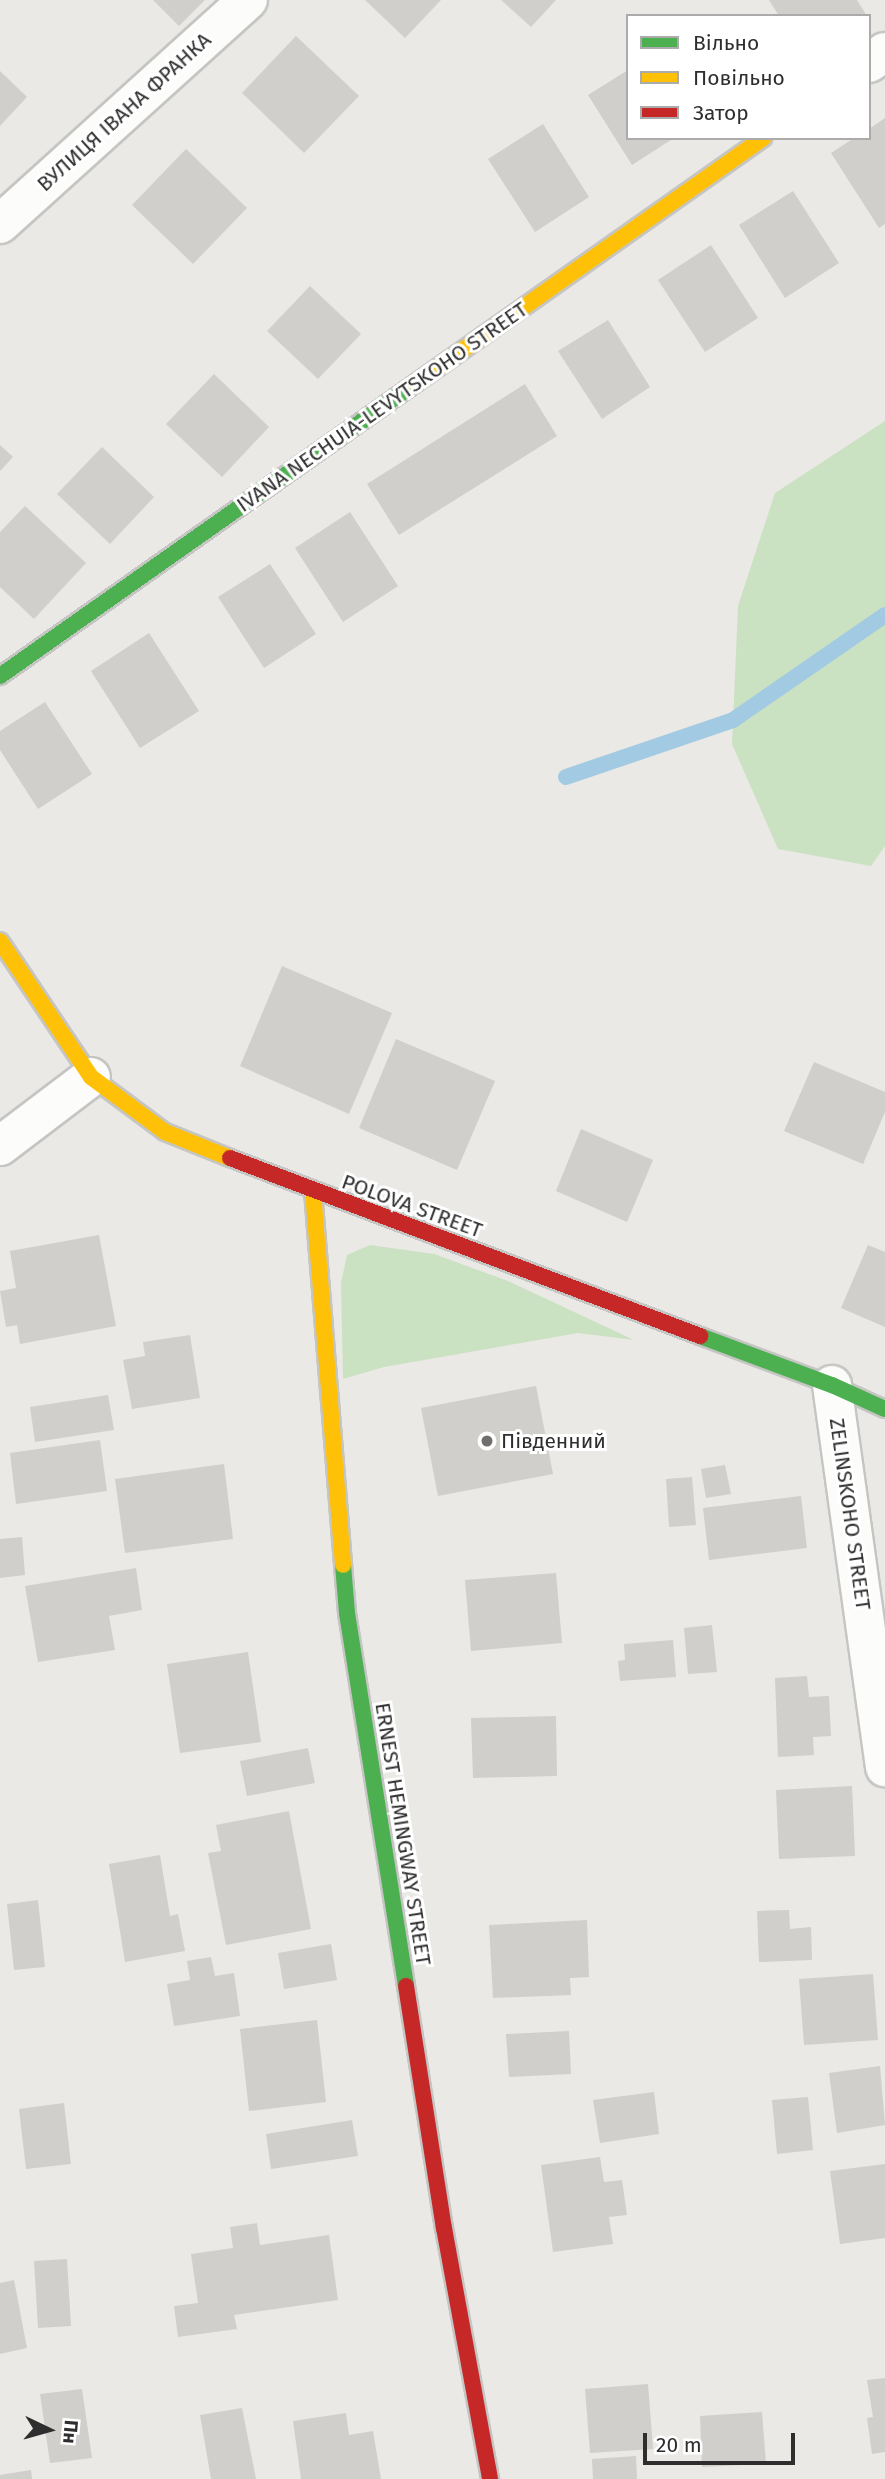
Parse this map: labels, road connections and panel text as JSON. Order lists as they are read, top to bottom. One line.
{"streets":{"street":["ВУЛИЦЯ ІВАНА ФРАНКА","IVANA NECHUIA-LEVYTSKOHO STREET","POLOVA STREET","ZELINSKOHO STREET","ERNEST HEMINGWAY STREET"]},"crossings":[["POLOVA STREET","ZELINSKOHO STREET"],["POLOVA STREET","ERNEST HEMINGWAY STREET"]],"places":["Південний"],"legend":["Вільно","Повільно","Затор"],"scale_bar":"20 m","north":"right"}
